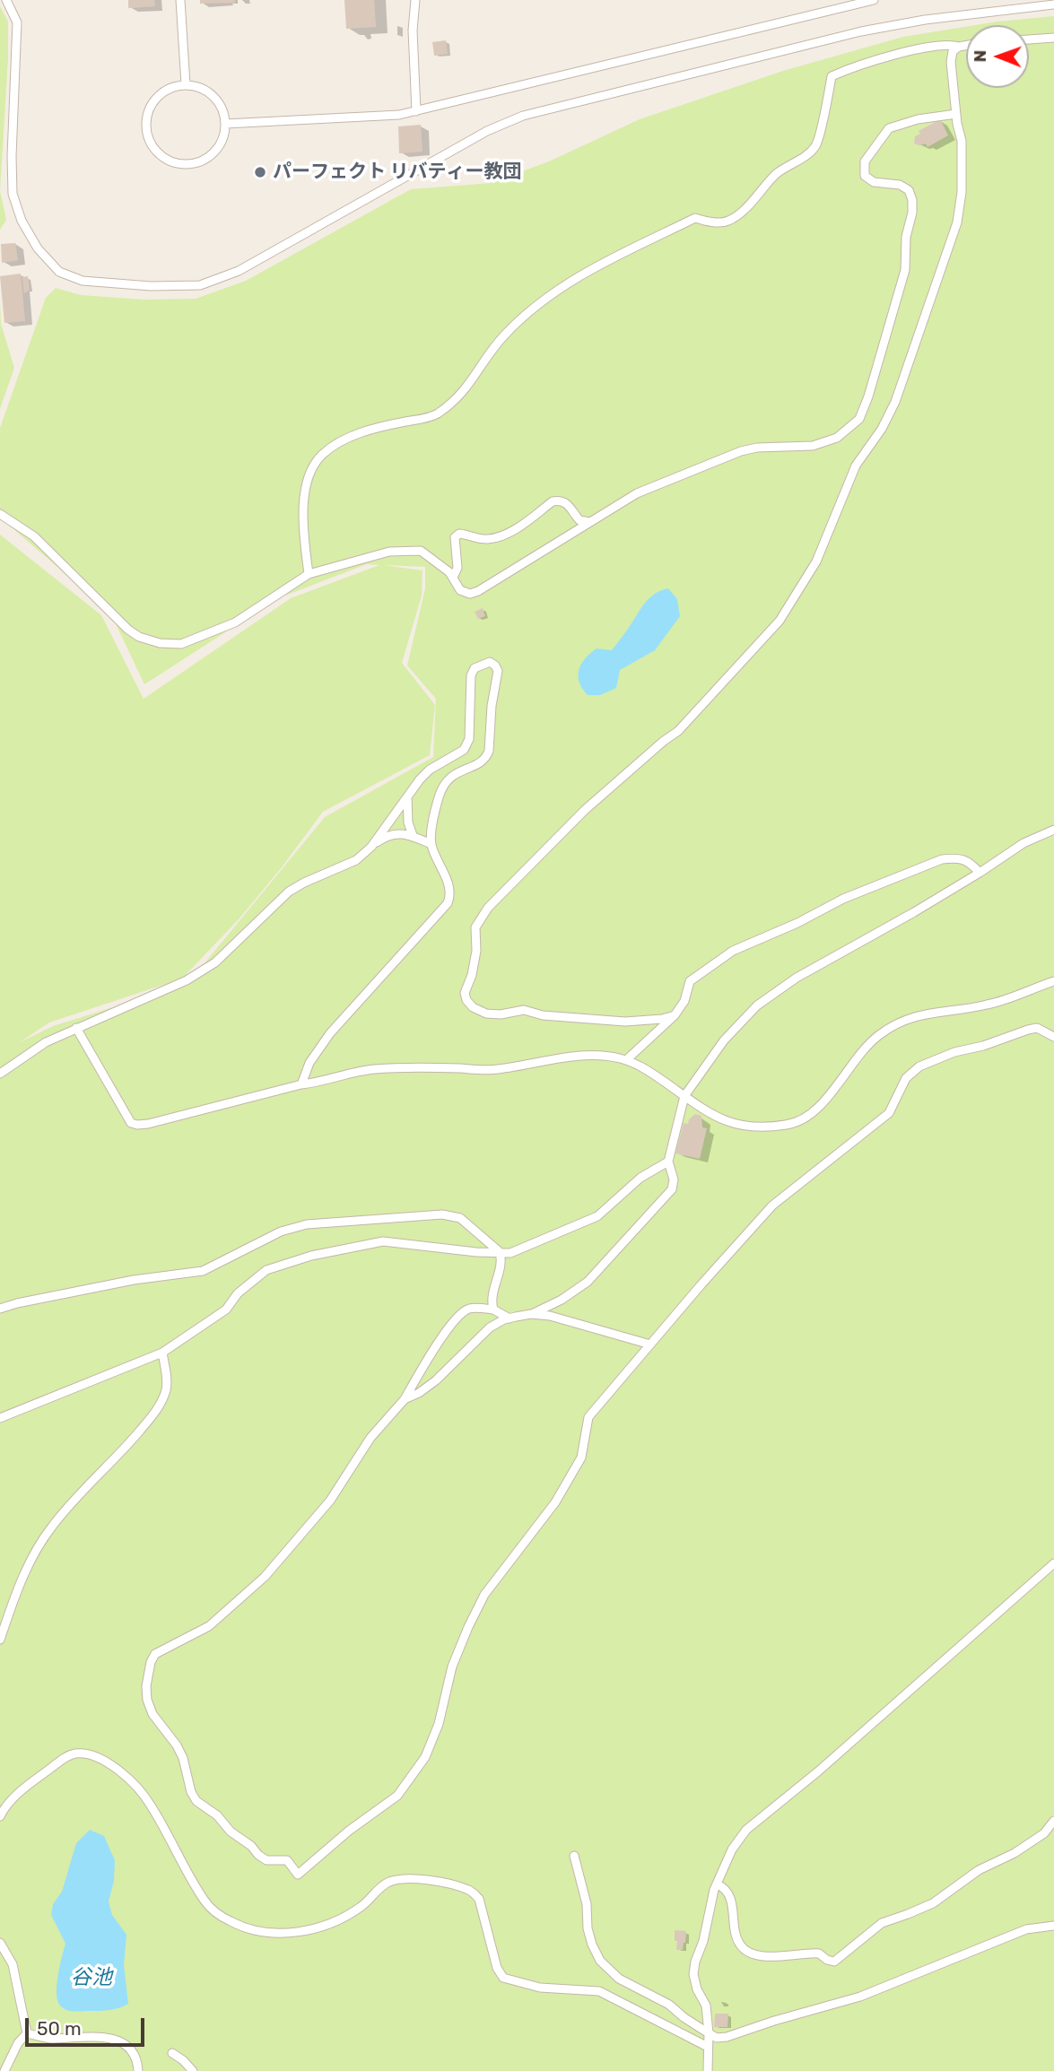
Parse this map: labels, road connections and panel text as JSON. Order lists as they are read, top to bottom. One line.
{"water":["谷池"],"places":["パーフェクト リバティー教団"],"scale_bar":"50 m","north":"left"}
